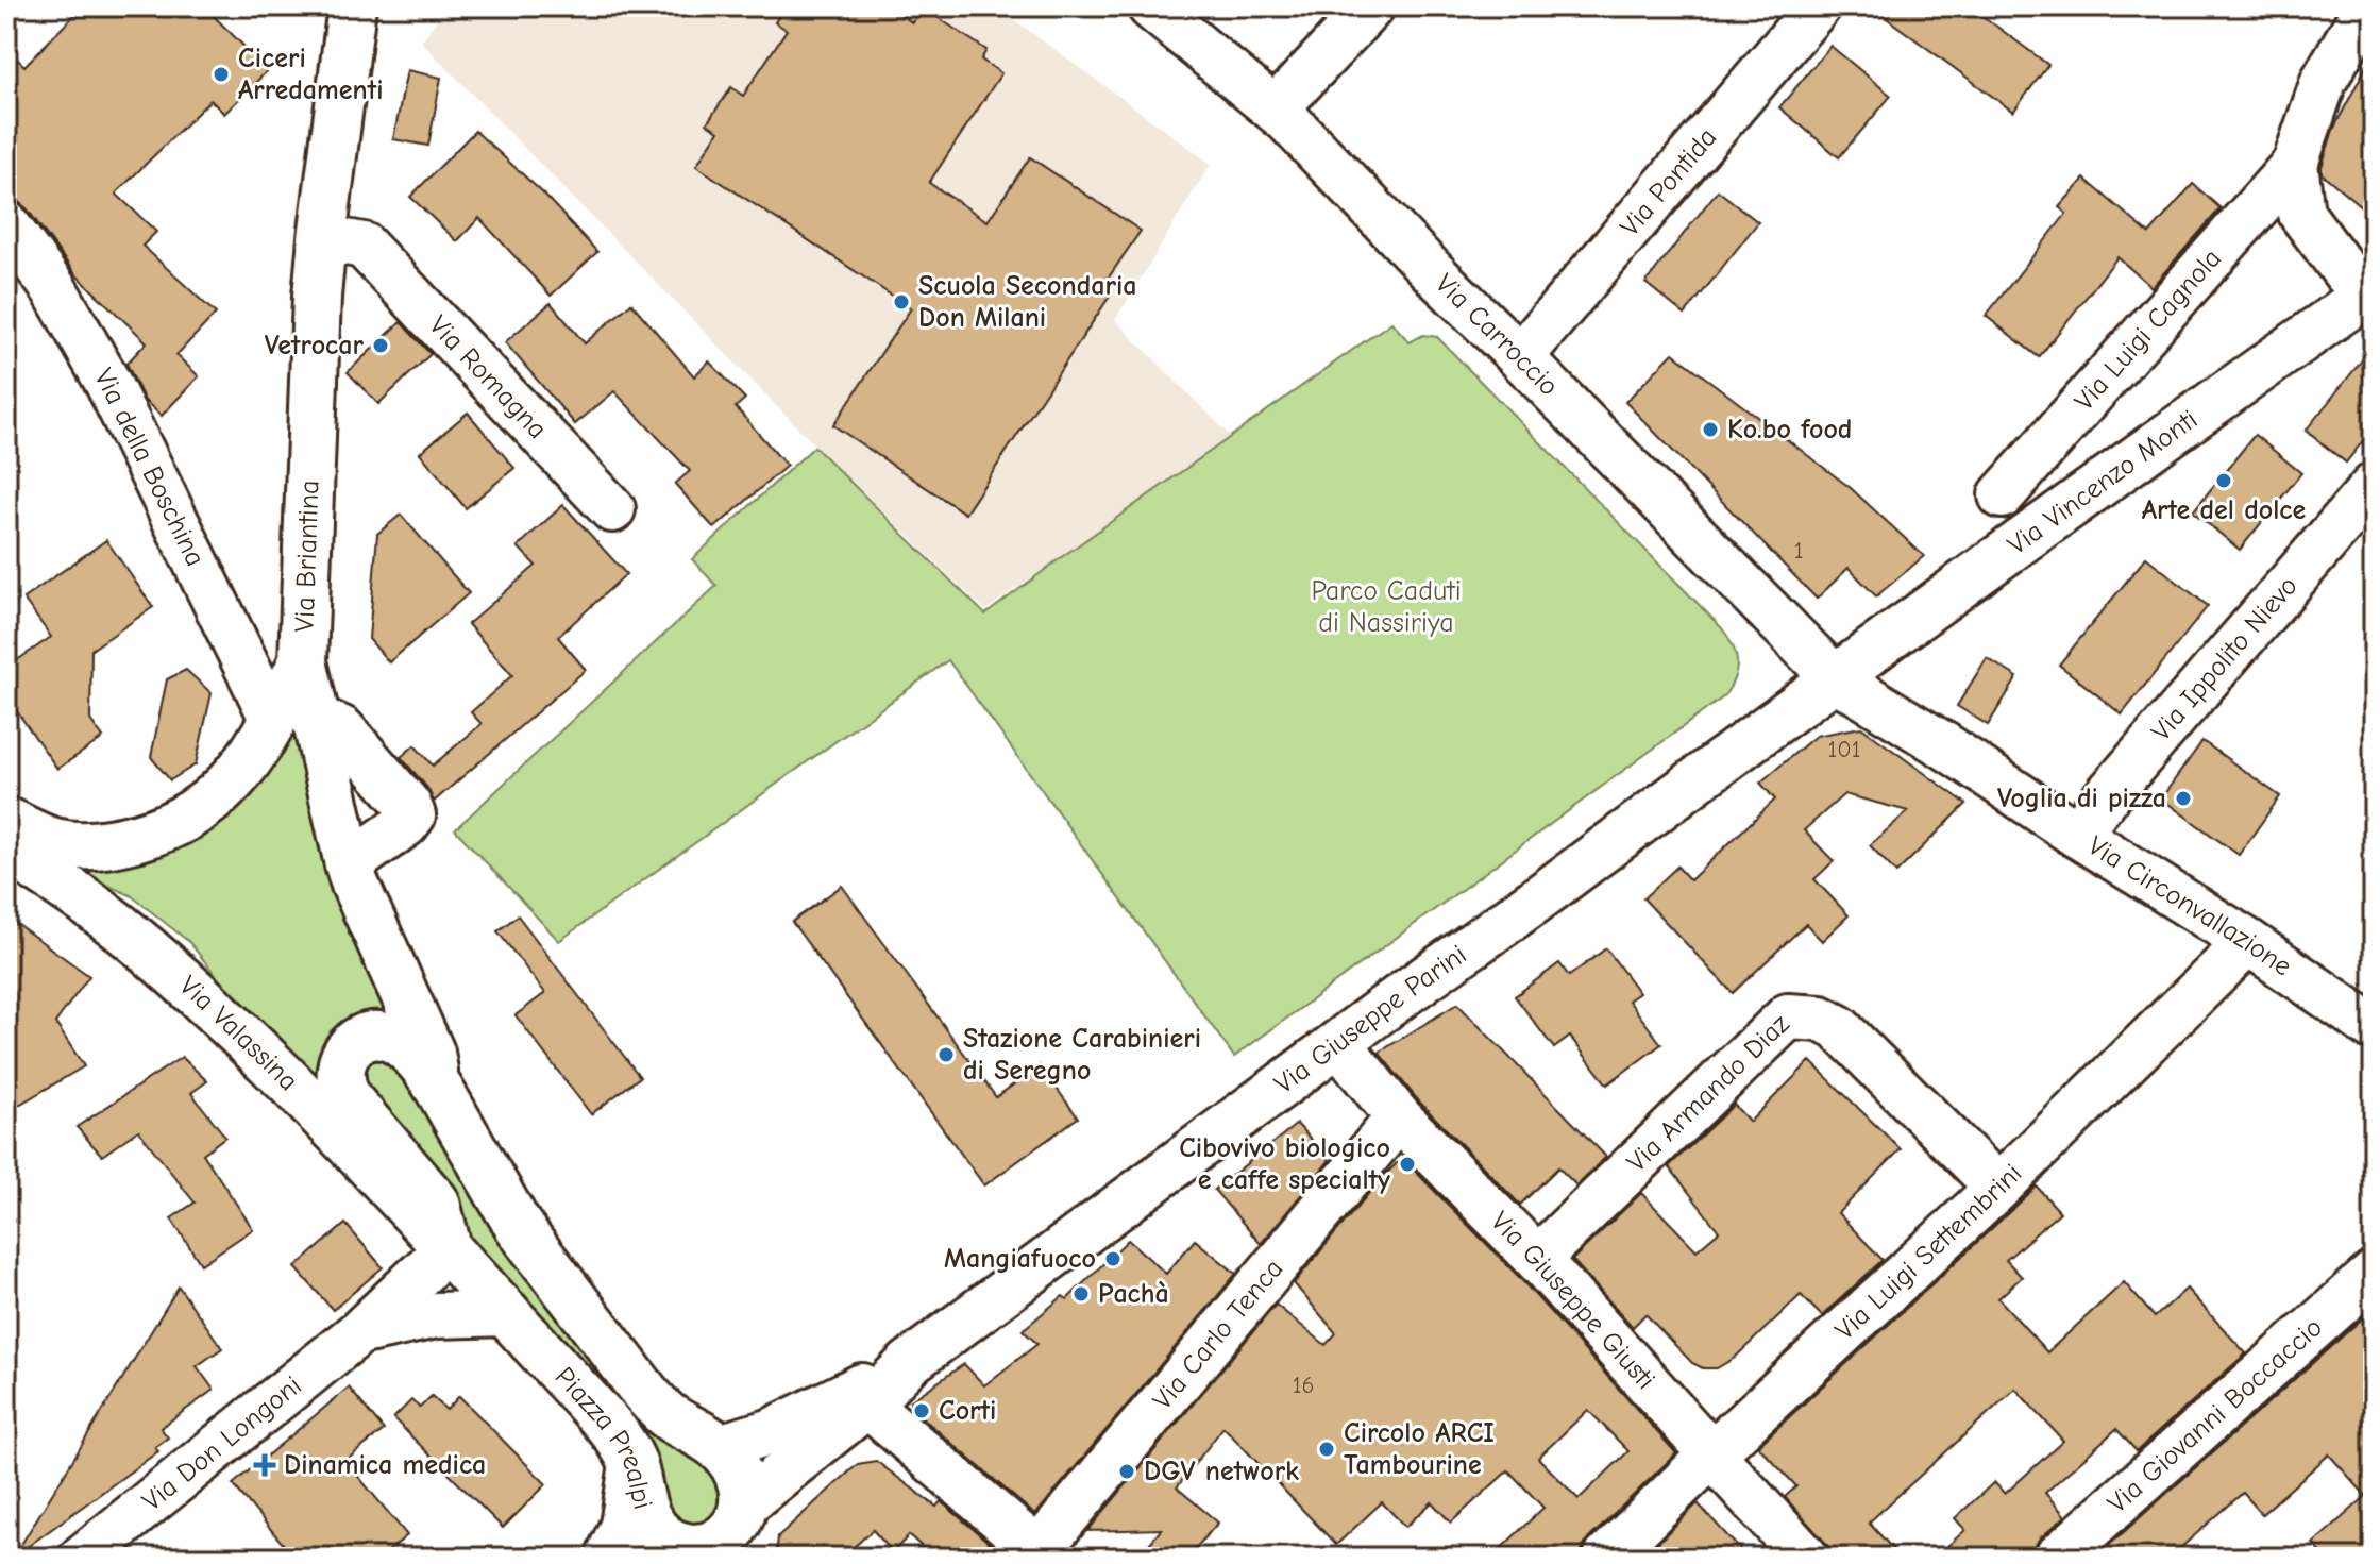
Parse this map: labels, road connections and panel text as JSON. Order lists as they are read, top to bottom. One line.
{"streets":{"main road":["Via Briantina","Via Valassina","Piazza Prealpi"],"street":["Via Pontida","Via Luigi Cagnola","Via Carroccio","Via Romagna","Via della Boschina","Via Vincenzo Monti","Via Ippolito Nievo","Via Circonvallazione","Via Giuseppe Parini","Via Armando Diaz","Via Luigi Settembrini","Via Giuseppe Giusti","Via Carlo Tenca","Via Giovanni Boccaccio","Via Don Longoni"]},"crossings":[["Via Pontida","Via Carroccio"],["Via Luigi Cagnola","Via Vincenzo Monti"],["Via Carroccio","Via Vincenzo Monti"],["Via Carroccio","Via Circonvallazione"],["Via Carroccio","Via Giuseppe Parini"],["Via Romagna","Via Briantina"],["Via della Boschina","Via Briantina"],["Via Vincenzo Monti","Via Circonvallazione"],["Via Vincenzo Monti","Via Giuseppe Parini"],["Via Ippolito Nievo","Via Circonvallazione"],["Via Circonvallazione","Via Giuseppe Parini"],["Via Circonvallazione","Via Luigi Settembrini"],["Via Giuseppe Parini","Via Giuseppe Giusti"],["Via Giuseppe Parini","Piazza Prealpi"],["Via Valassina","Piazza Prealpi"],["Via Valassina","Via Don Longoni"],["Via Armando Diaz","Via Luigi Settembrini"],["Via Armando Diaz","Via Giuseppe Giusti"],["Via Luigi Settembrini","Via Giuseppe Giusti"],["Via Giuseppe Giusti","Via Carlo Tenca"],["Piazza Prealpi","Via Don Longoni"]],"parks":["Parco Caduti di Nassiriya"],"places":{"other":["Ciceri Arredamenti","Scuola Secondaria Don Milani","Vetrocar","Ko.bo food","Arte del dolce","Voglia di pizza","Stazione Carabinieri di Seregno","Cibovivo biologico e caffe specialty","Mangiafuoco","Pachà","Corti","Circolo ARCI Tambourine","DGV network"],"health":["Dinamica medica"]},"house_numbers":["1","101","16"]}
